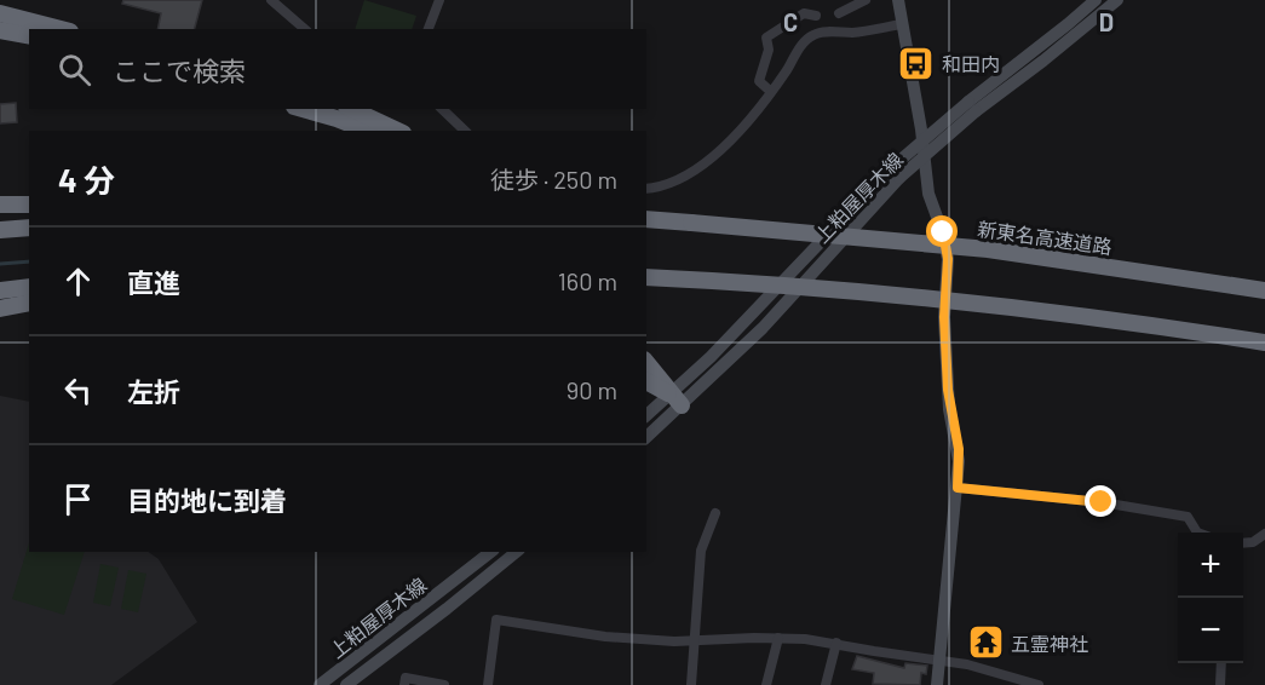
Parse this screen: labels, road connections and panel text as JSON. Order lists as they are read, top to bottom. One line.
{"streets":{"highway":["新東名高速道路"],"main road":["上粕屋厚木線"]},"places":{"bus stop":["和田内"],"temple":["五霊神社"]},"page":{"search":"ここで検索","heading":["4 分","徒歩 · 250 m"],"list":[["直進","160 m"],["左折","90 m"],"目的地に到着"],"map_buttons":["+","−"]},"grid":{"columns":["C","D"]}}
